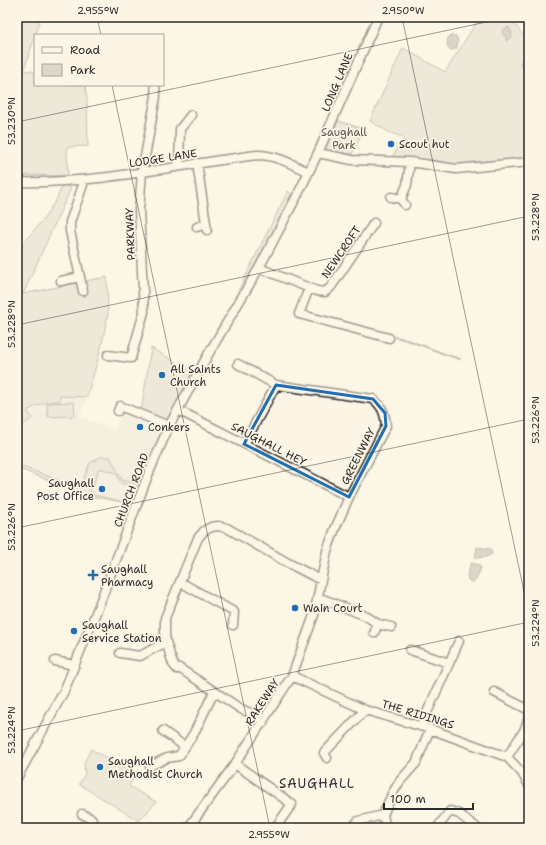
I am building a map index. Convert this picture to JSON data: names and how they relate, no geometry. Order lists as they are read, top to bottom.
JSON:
{
  "streets": {
    "street": [
      "LONG LANE",
      "LODGE LANE",
      "PARKWAY",
      "NEWCROFT",
      "SAUGHALL HEY",
      "GREENWAY",
      "CHURCH ROAD",
      "RAKEWAY",
      "THE RIDINGS"
    ]
  },
  "crossings": [
    ["LONG LANE", "LODGE LANE"],
    ["LONG LANE", "CHURCH ROAD"],
    ["LODGE LANE", "PARKWAY"],
    ["NEWCROFT", "CHURCH ROAD"],
    ["SAUGHALL HEY", "GREENWAY"],
    ["SAUGHALL HEY", "CHURCH ROAD"],
    ["GREENWAY", "RAKEWAY"],
    ["RAKEWAY", "THE RIDINGS"]
  ],
  "districts": ["SAUGHALL"],
  "parks": ["Saughall Park"],
  "places": {
    "other": [
      "Scout hut",
      "All Saints Church",
      "Conkers",
      "Saughall Post Office",
      "Wain Court",
      "Saughall Service Station",
      "Saughall Methodist Church"
    ],
    "health": ["Saughall Pharmacy"]
  },
  "legend": ["Road", "Park"],
  "scale_bar": "100 m",
  "coordinates": [
    "2.955°W",
    "2.950°W",
    "53.230°N",
    "53.228°N",
    "53.226°N",
    "53.224°N"
  ]
}
